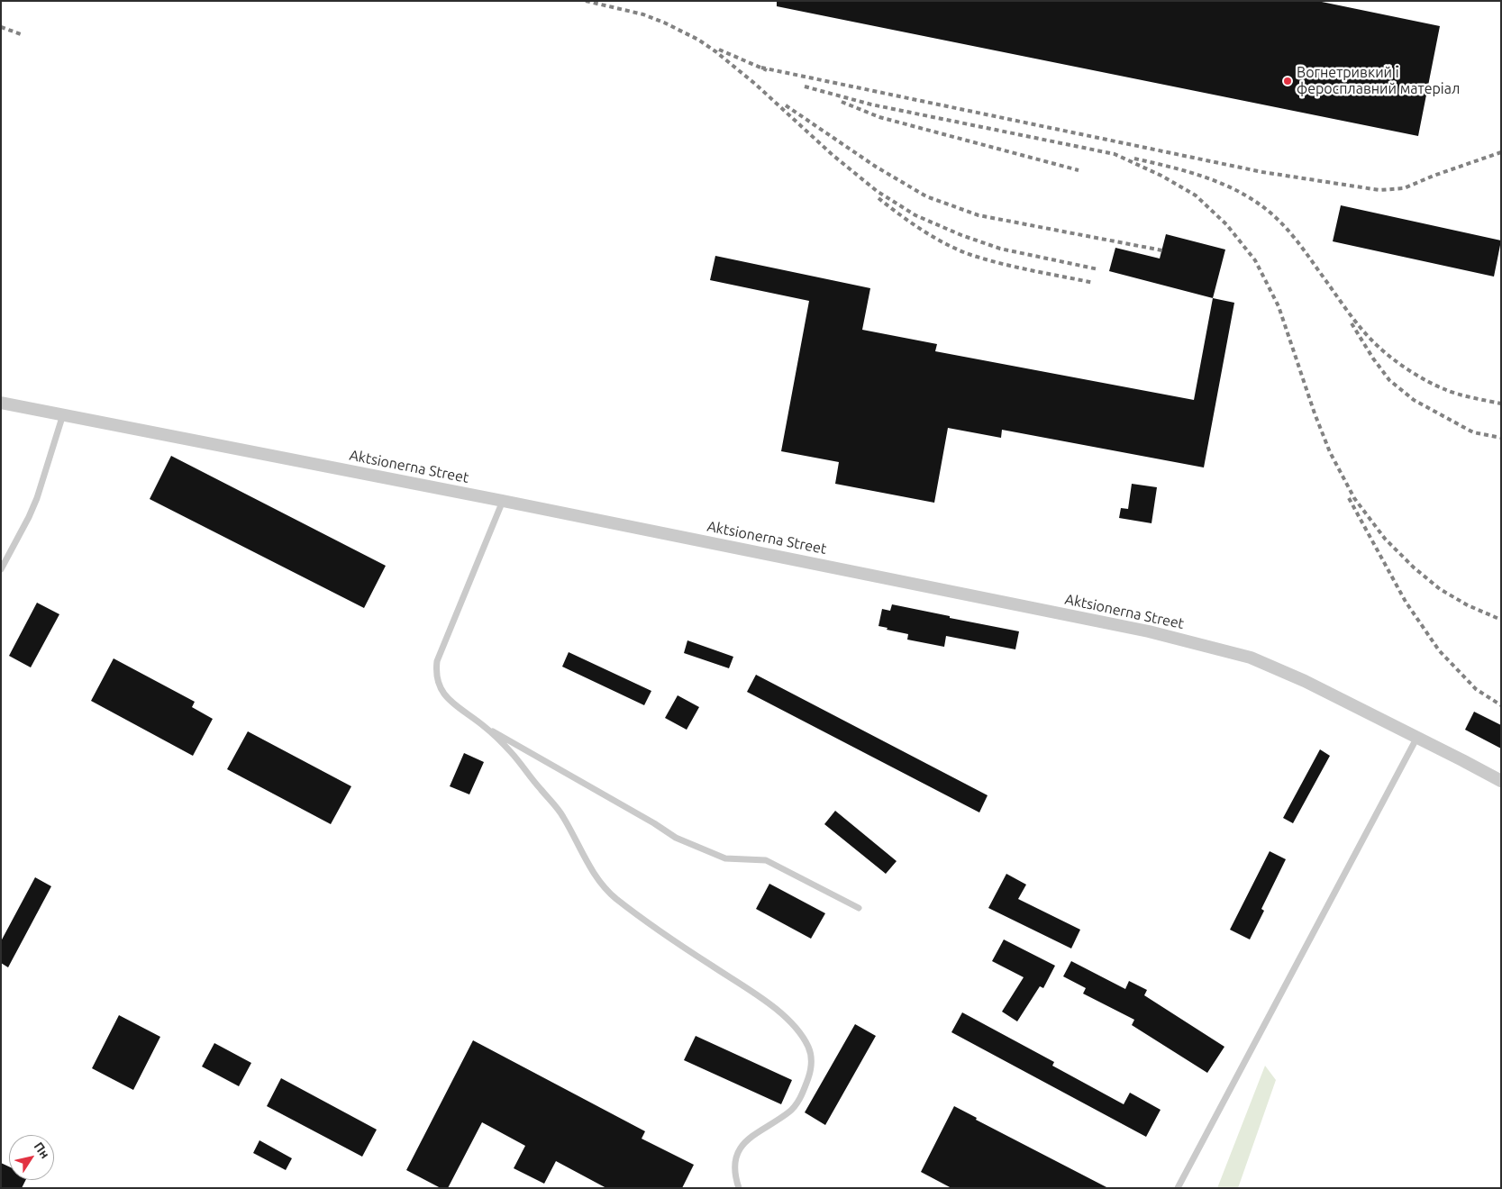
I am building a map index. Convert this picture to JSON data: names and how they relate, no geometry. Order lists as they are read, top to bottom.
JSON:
{
  "streets": {
    "street": ["Aktsionerna Street"]
  },
  "places": ["Вогнетривкий і феросплавний матеріал"],
  "north": "top right"
}
